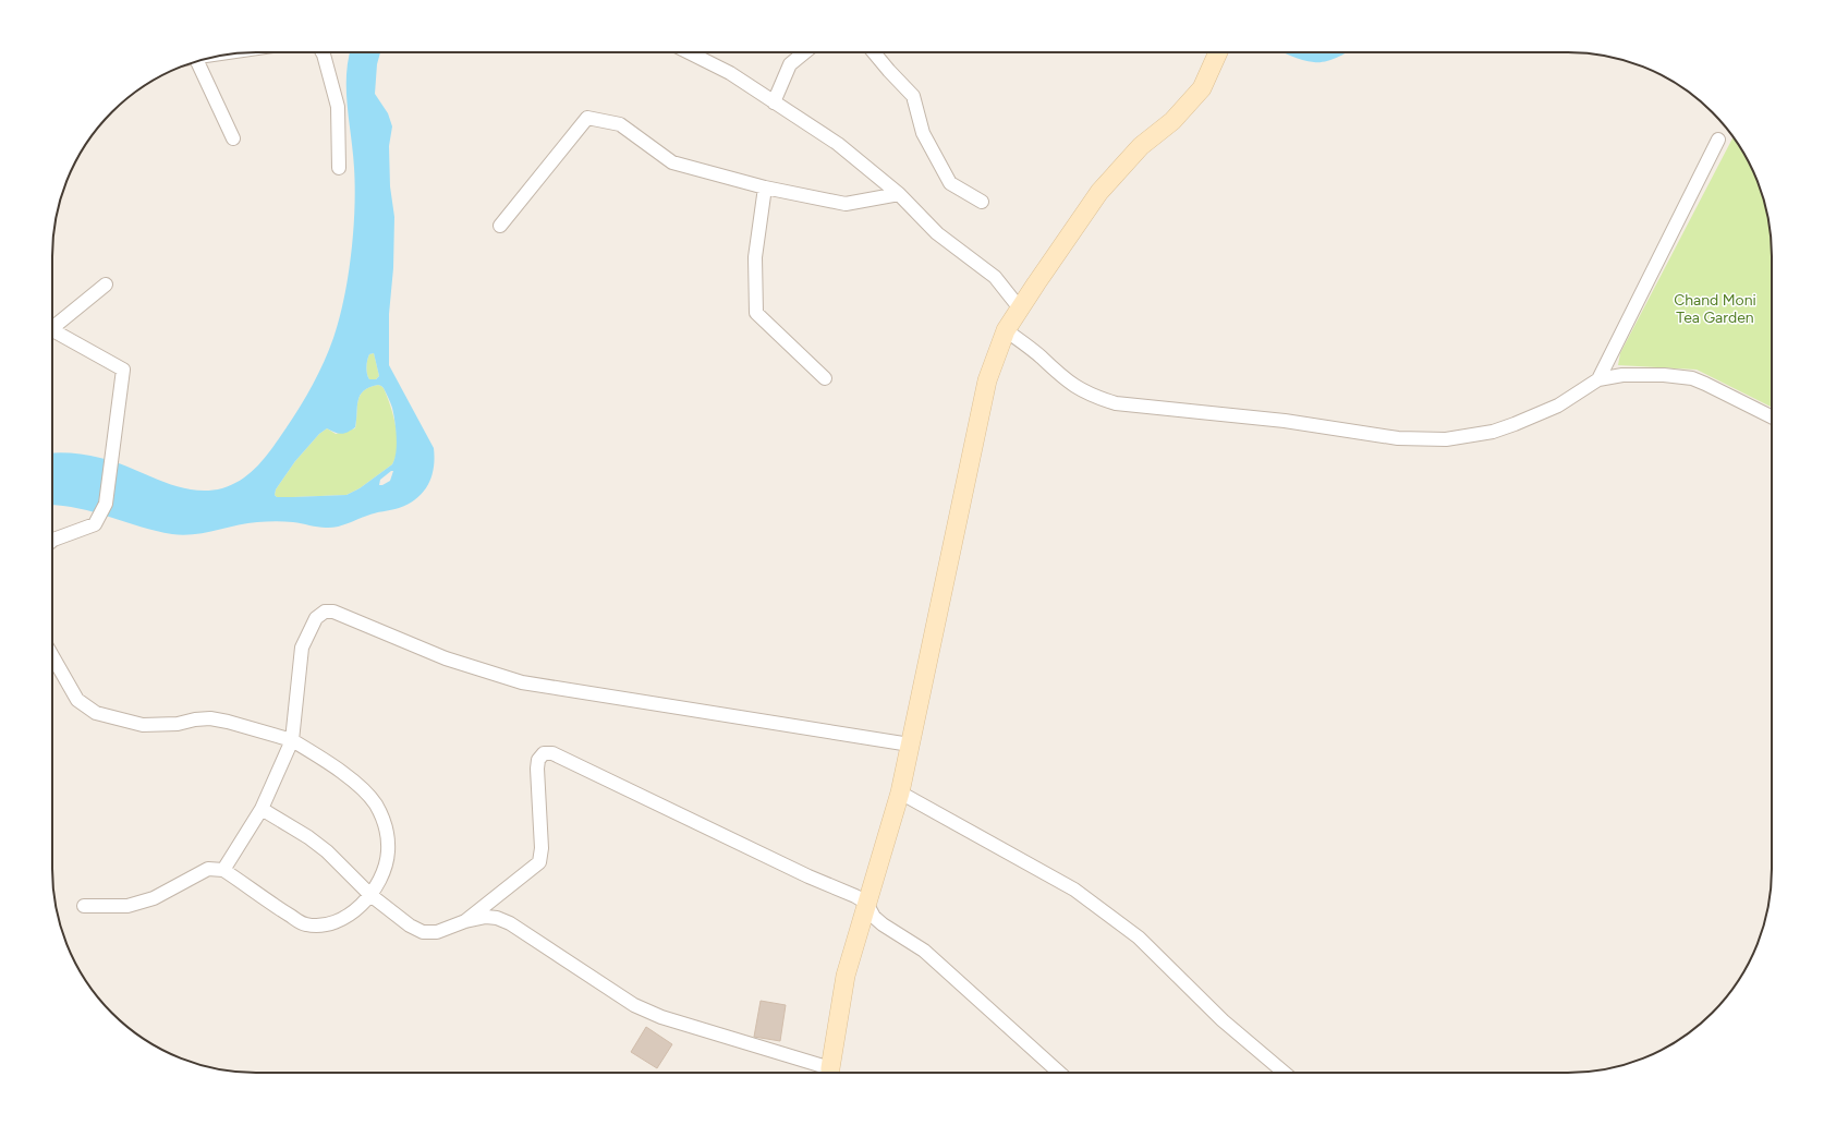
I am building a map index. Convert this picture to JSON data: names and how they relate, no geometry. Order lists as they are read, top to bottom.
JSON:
{
  "parks": ["Chand Moni Tea Garden"]
}
